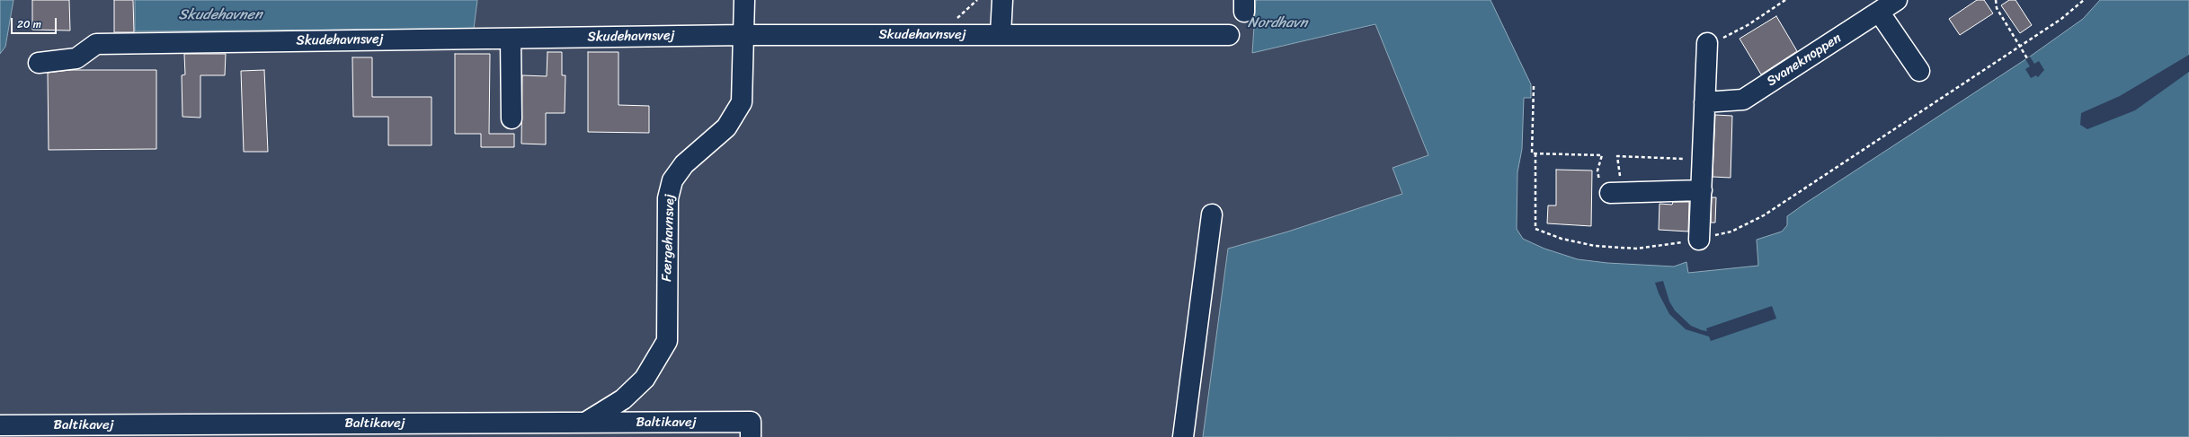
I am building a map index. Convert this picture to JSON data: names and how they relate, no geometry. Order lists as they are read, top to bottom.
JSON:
{
  "streets": {
    "street": [
      "Skudehavnsvej",
      "Svaneknoppen",
      "Færgehavnsvej",
      "Baltikavej"
    ]
  },
  "crossings": [
    ["Skudehavnsvej", "Færgehavnsvej"],
    ["Færgehavnsvej", "Baltikavej"]
  ],
  "water": ["Skudehavnen", "Nordhavn"],
  "scale_bar": "20 m"
}
